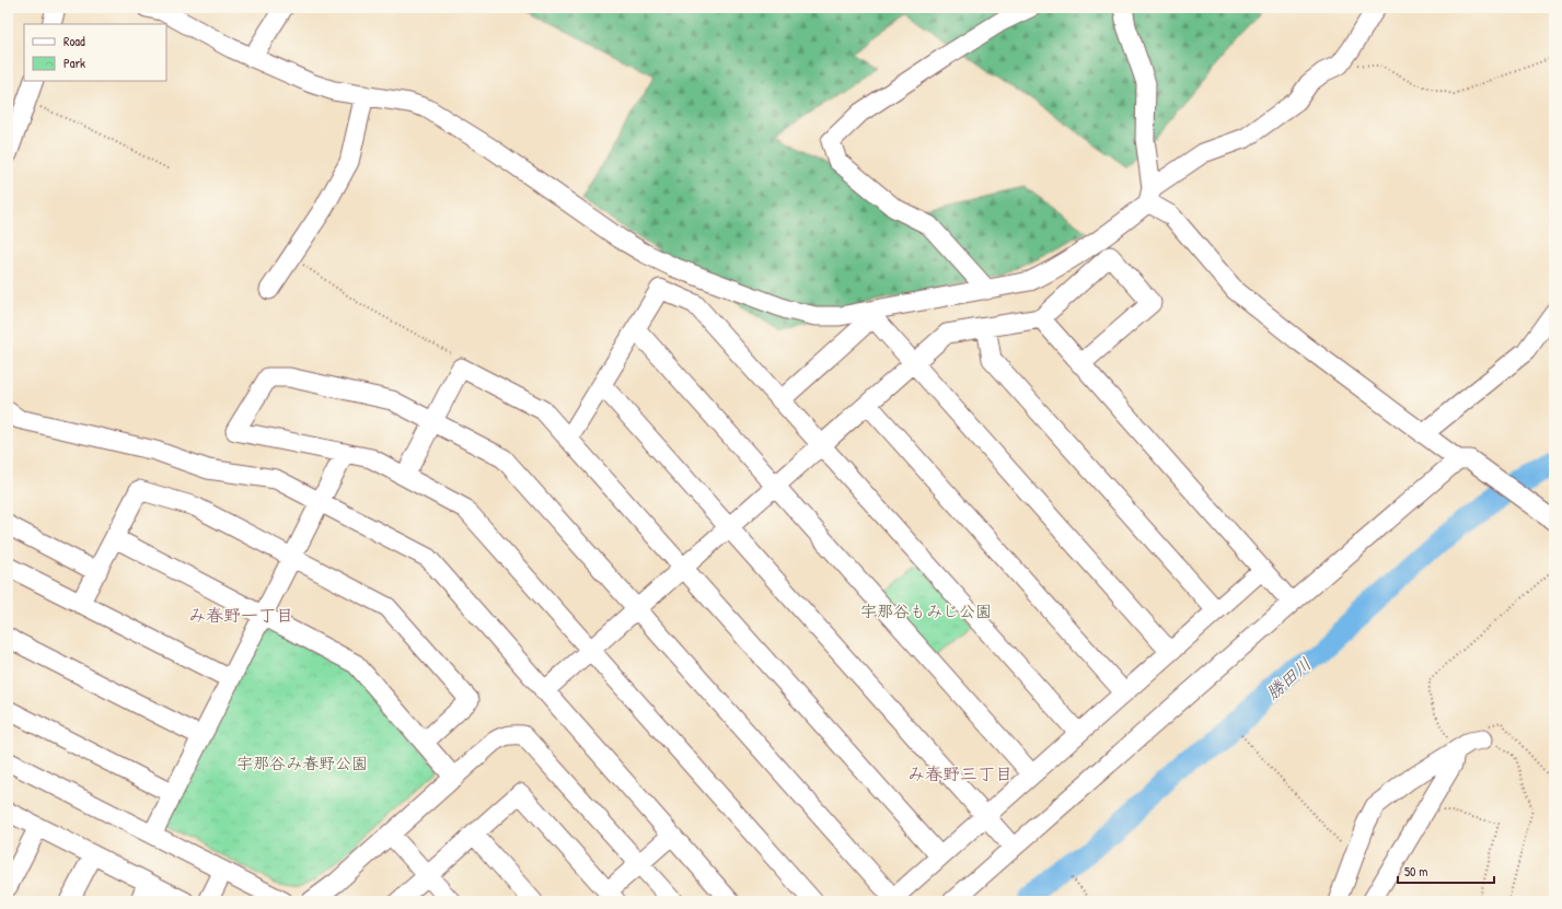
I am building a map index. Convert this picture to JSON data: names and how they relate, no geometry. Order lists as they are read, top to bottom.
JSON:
{
  "districts": ["み春野一丁目", "み春野三丁目"],
  "water": ["勝田川"],
  "parks": ["宇那谷もみじ公園", "宇那谷み春野公園"],
  "legend": ["Road", "Park"],
  "scale_bar": "50 m"
}
